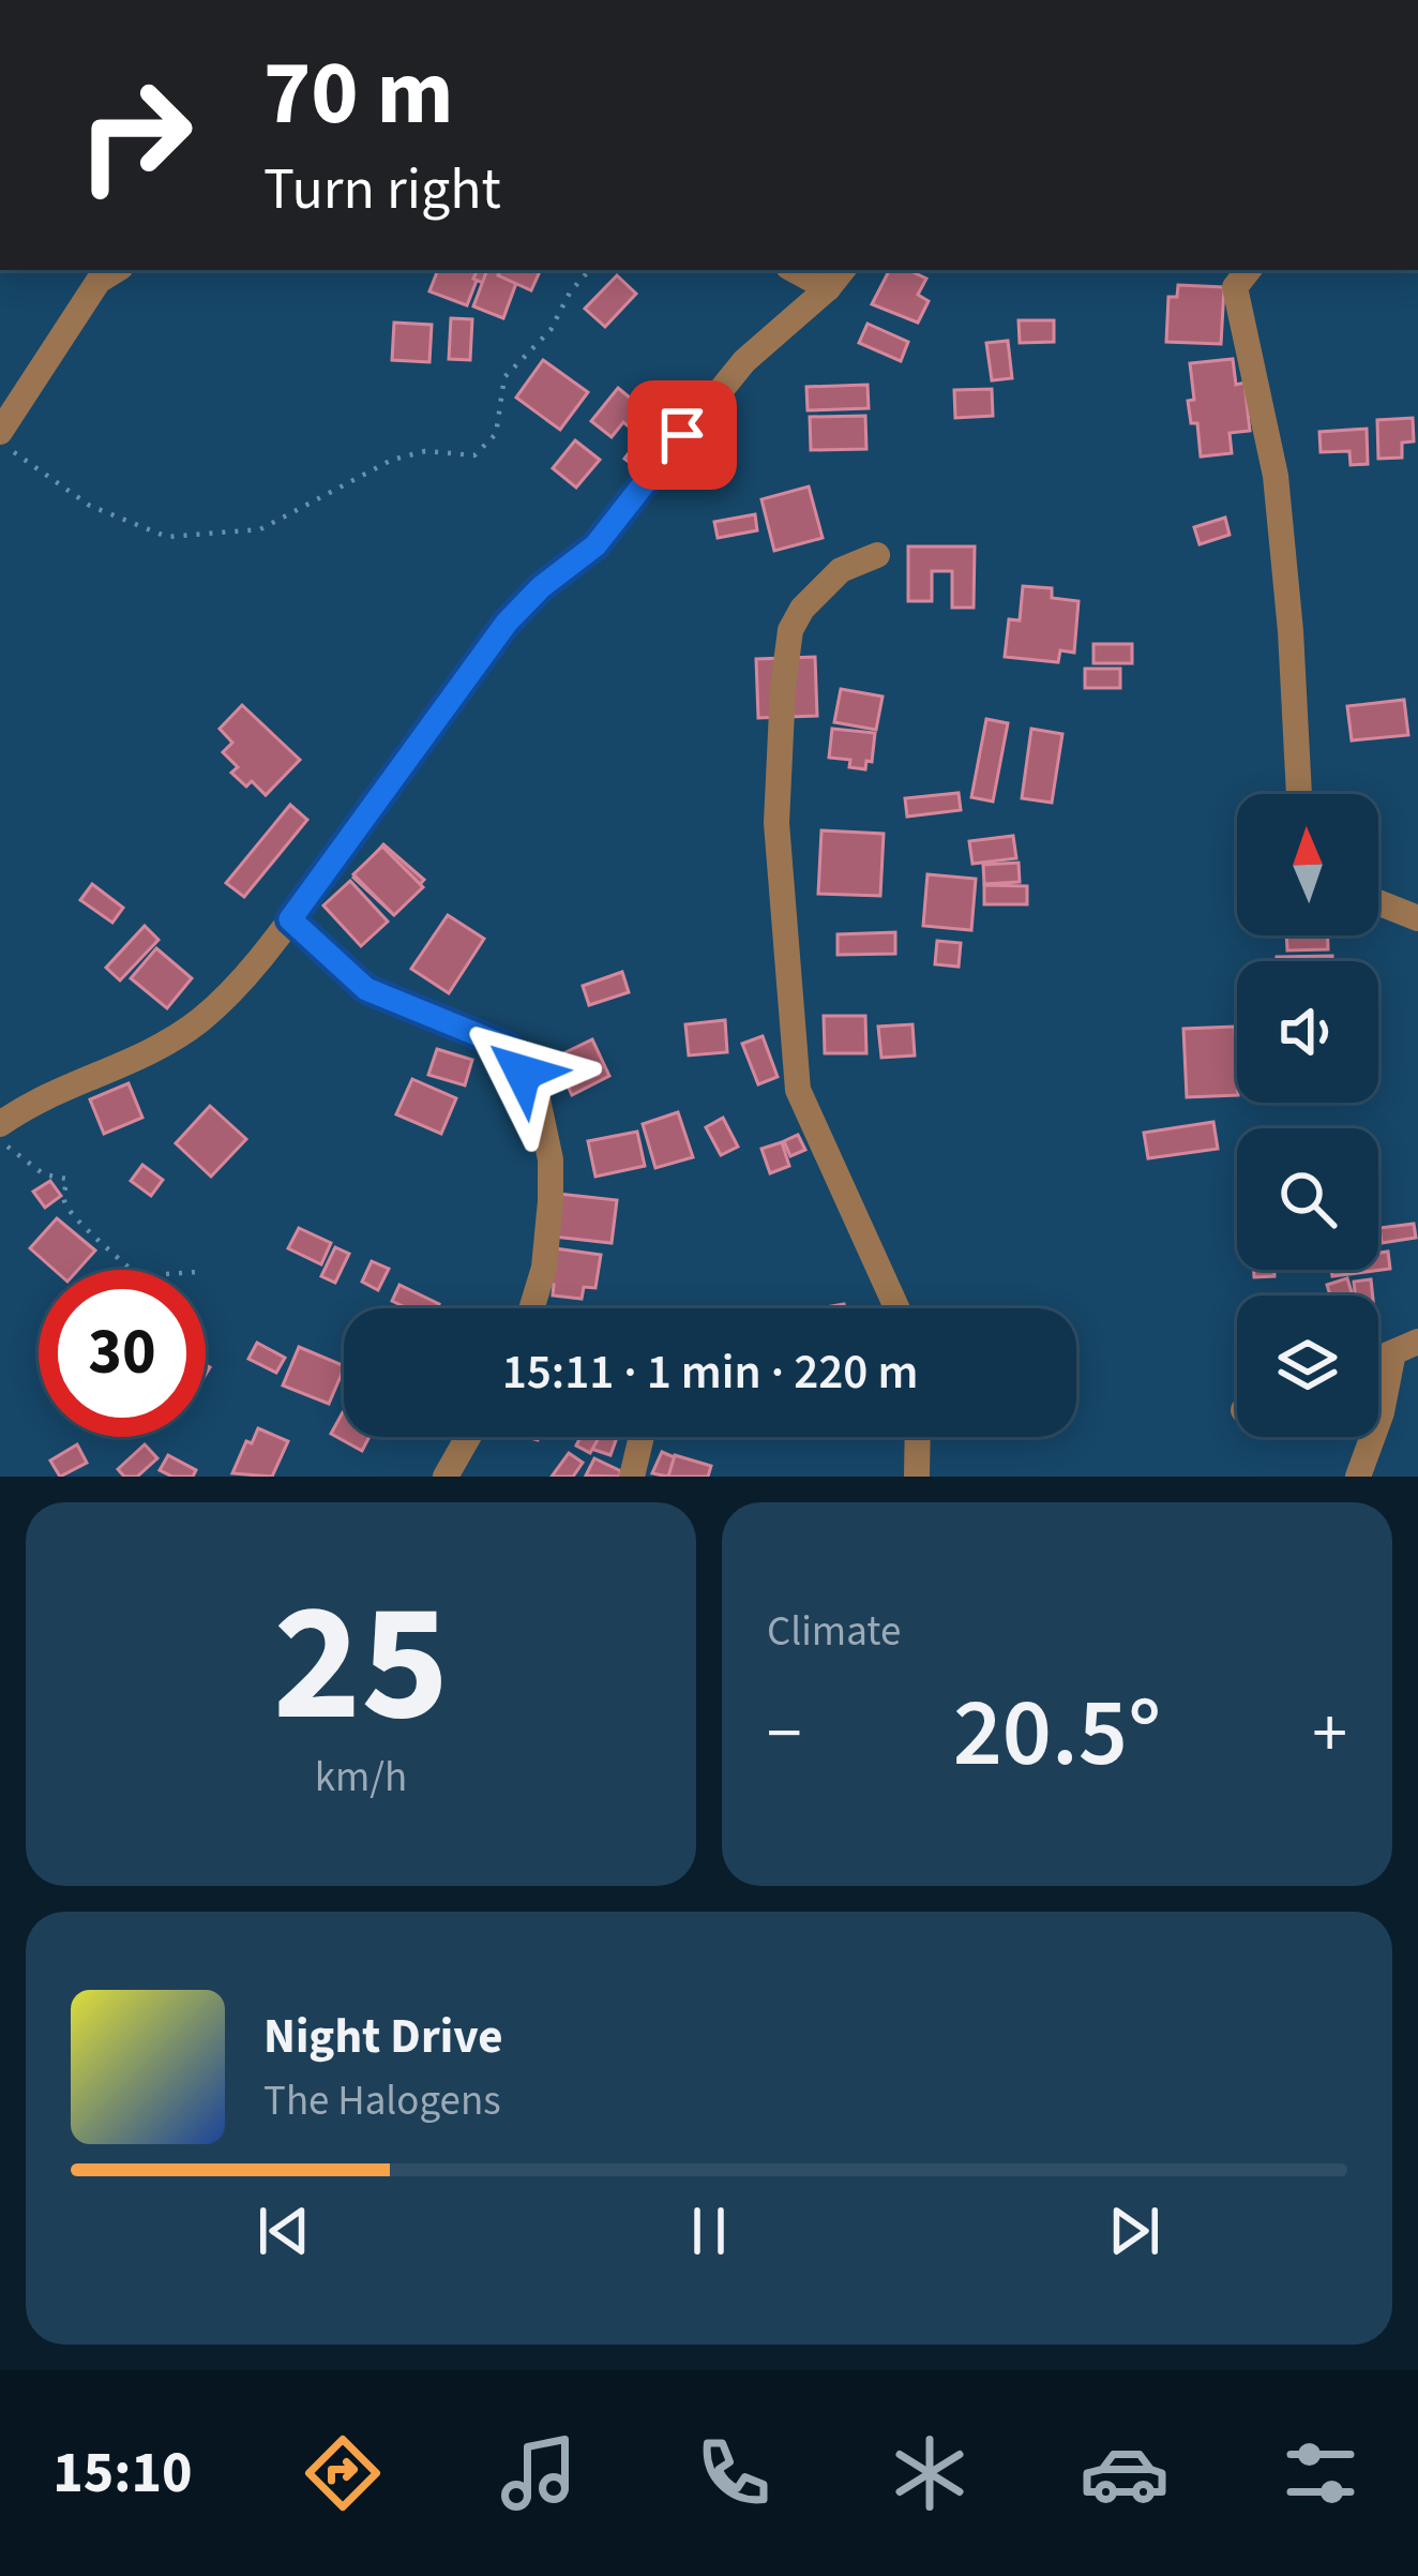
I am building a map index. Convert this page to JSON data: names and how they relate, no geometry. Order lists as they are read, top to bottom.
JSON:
{
  "north": "top",
  "page": {
    "turn": ["70 m", "Turn right"],
    "limit": "30",
    "trip": "15:11 · 1 min · 220 m",
    "tile": [
      ["25", "km/h"],
      "Climate"
    ],
    "heat": ["−", "20.5°", "+"],
    "song": ["Night Drive", "The Halogens"],
    "tabs": "15:10"
  }
}
